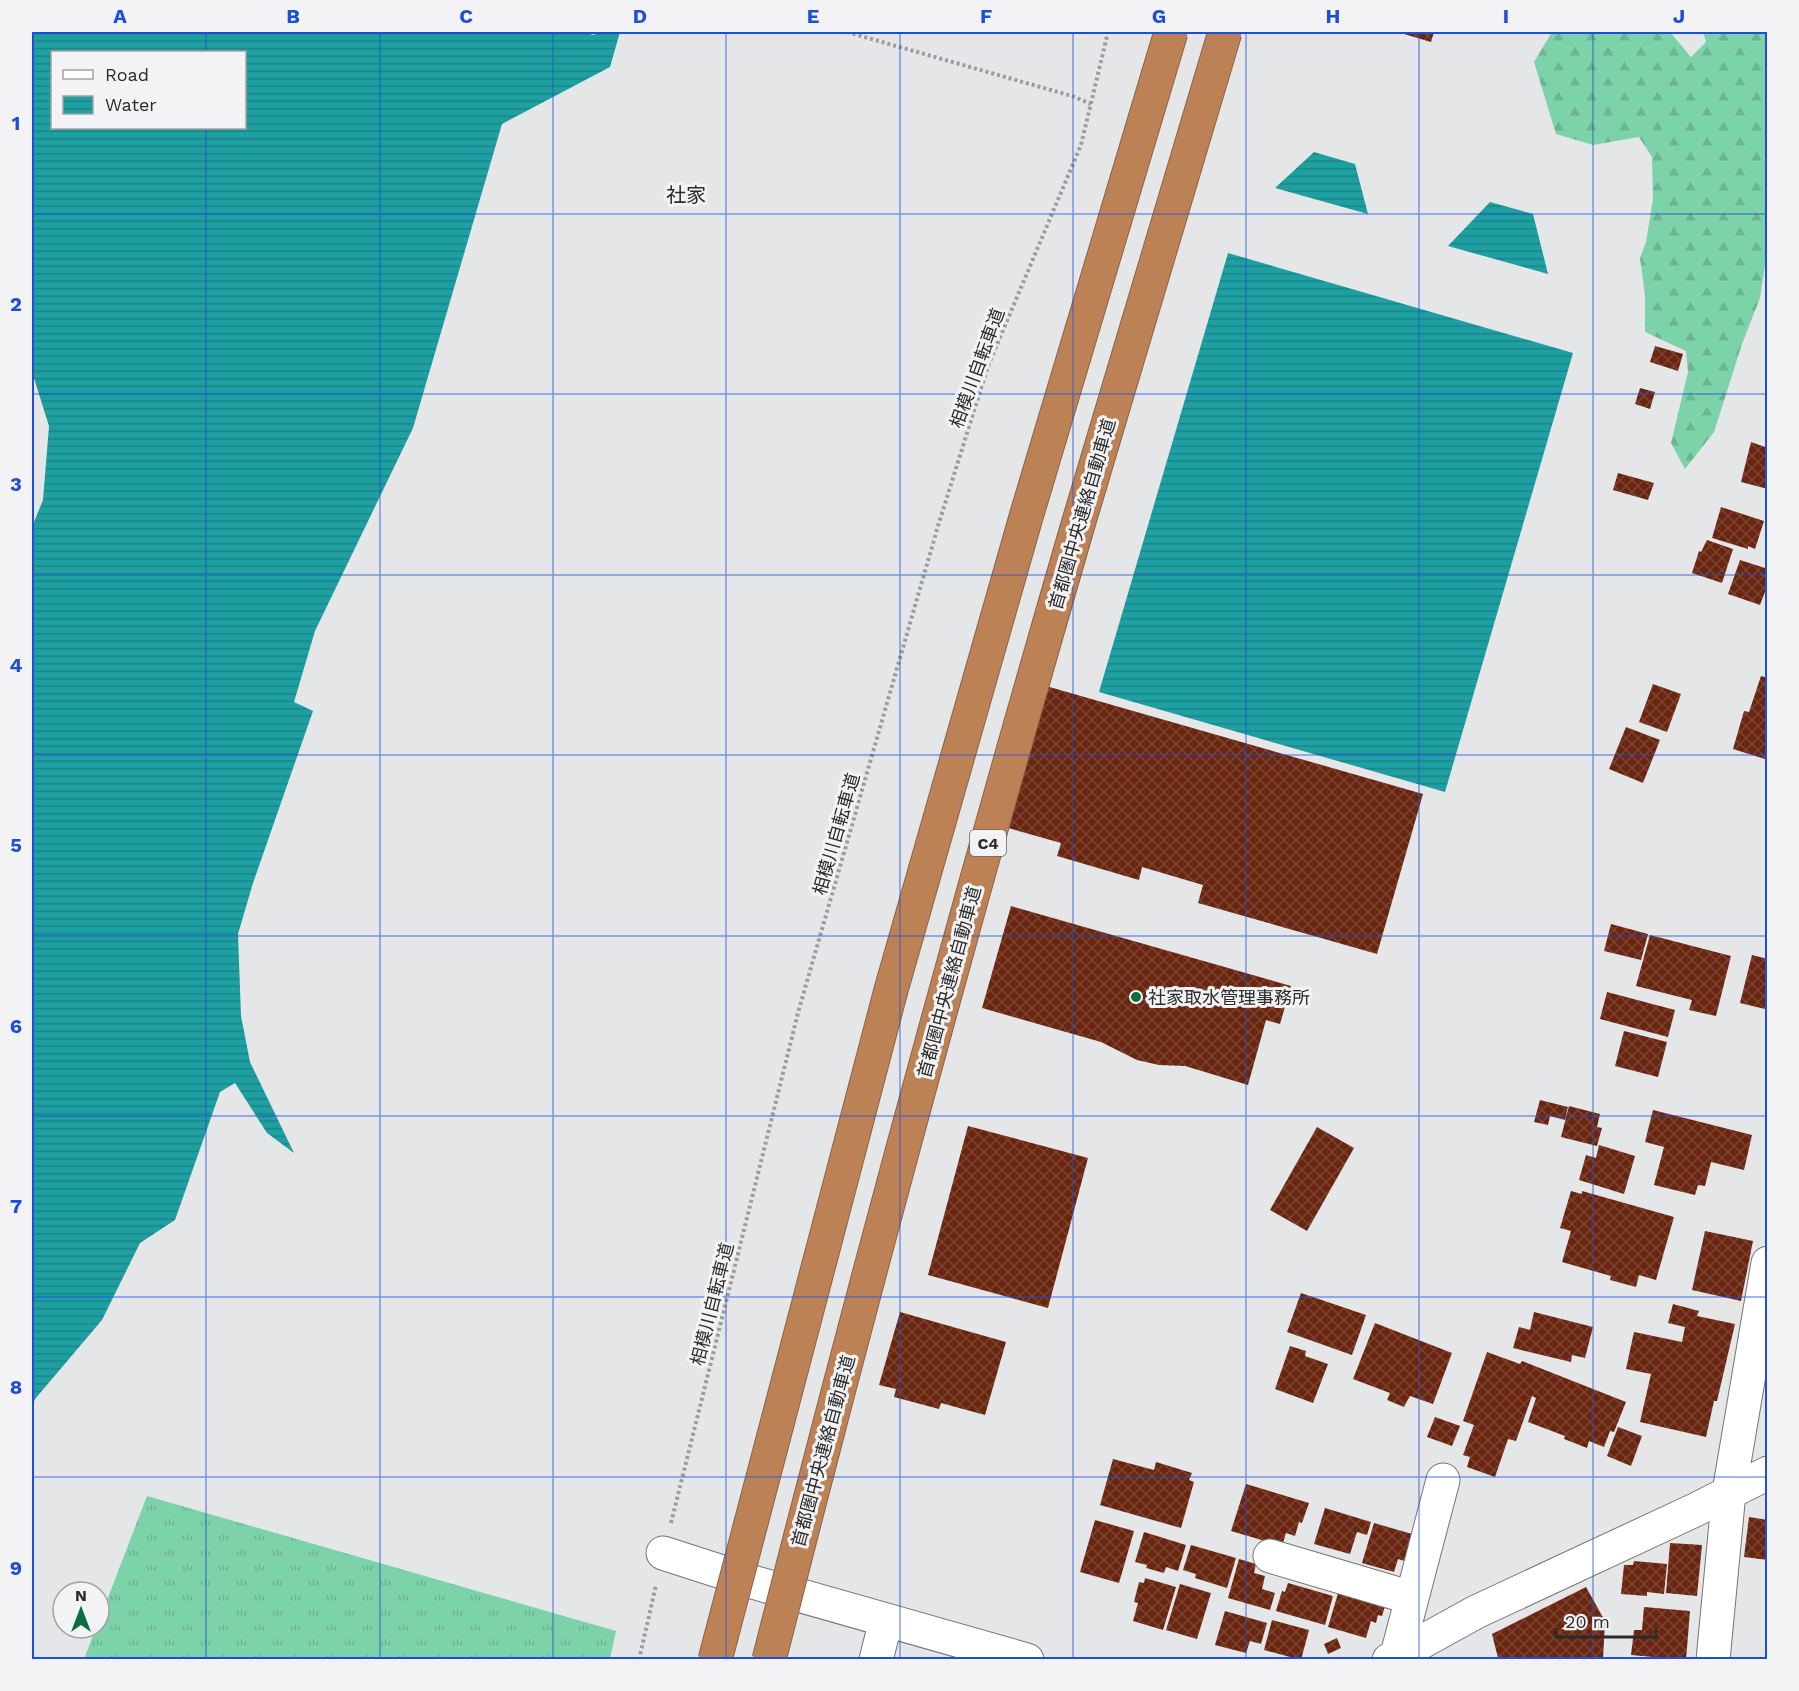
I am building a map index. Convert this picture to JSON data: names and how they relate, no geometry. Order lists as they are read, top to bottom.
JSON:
{
  "streets": {
    "highway": ["首都圏中央連絡自動車道", "C4"],
    "path": ["相模川自転車道"]
  },
  "districts": ["社家"],
  "places": ["社家取水管理事務所"],
  "legend": ["Road", "Water"],
  "scale_bar": "20 m",
  "north": "top",
  "grid": {
    "columns": [
      "A",
      "B",
      "C",
      "D",
      "E",
      "F",
      "G",
      "H",
      "I",
      "J"
    ],
    "rows": [
      "1",
      "2",
      "3",
      "4",
      "5",
      "6",
      "7",
      "8",
      "9"
    ]
  }
}
